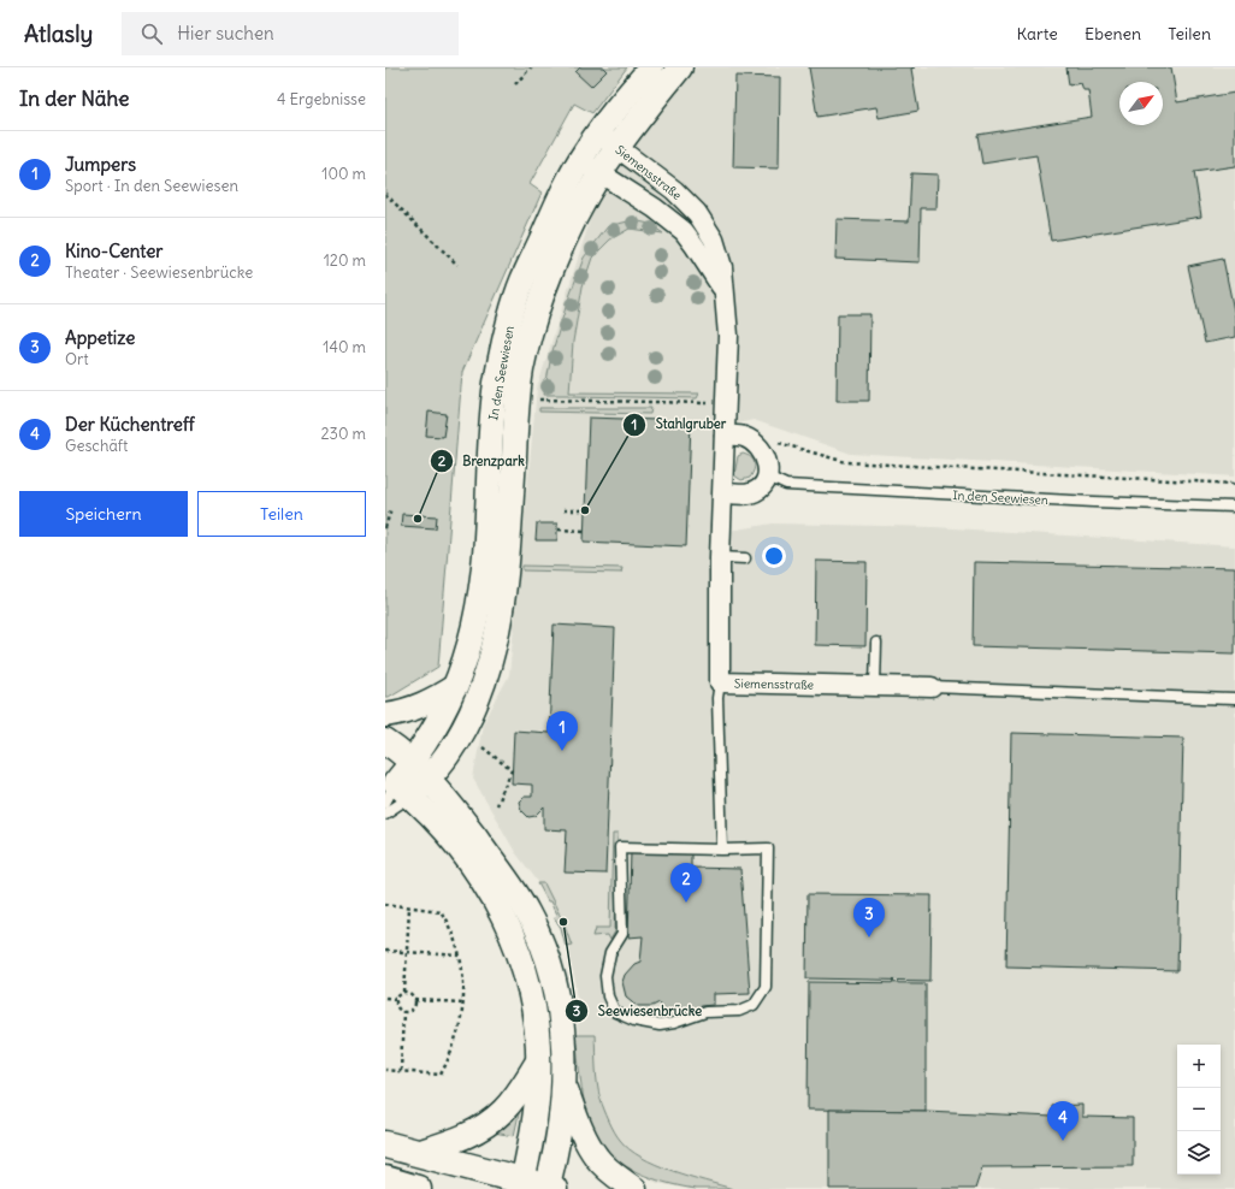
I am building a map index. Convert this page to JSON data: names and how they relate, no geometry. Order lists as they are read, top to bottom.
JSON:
{
  "streets": {
    "street": ["Siemensstraße", "In den Seewiesen"]
  },
  "crossings": [
    ["Siemensstraße", "In den Seewiesen"]
  ],
  "places": ["Stahlgruber", "Brenzpark", "Seewiesenbrücke"],
  "north": "top right",
  "page": {
    "header": "Atlasly",
    "search": "Hier suchen",
    "nav": ["Karte", "Ebenen", "Teilen"],
    "heading": ["In der Nähe", "4 Ergebnisse"],
    "list": [
      {
        "mark": "1",
        "name": "Jumpers",
        "note": "Sport · In den Seewiesen",
        "value": "100 m"
      },
      {
        "mark": "2",
        "name": "Kino-Center",
        "note": "Theater · Seewiesenbrücke",
        "value": "120 m"
      },
      {
        "mark": "3",
        "name": "Appetize",
        "note": "Ort",
        "value": "140 m"
      },
      {
        "mark": "4",
        "name": "Der Küchentreff",
        "note": "Geschäft",
        "value": "230 m"
      }
    ],
    "buttons": ["Speichern", "Teilen"],
    "pins": [
      "1",
      "2",
      "3",
      "4"
    ],
    "map_buttons": ["+", "−"]
  }
}
